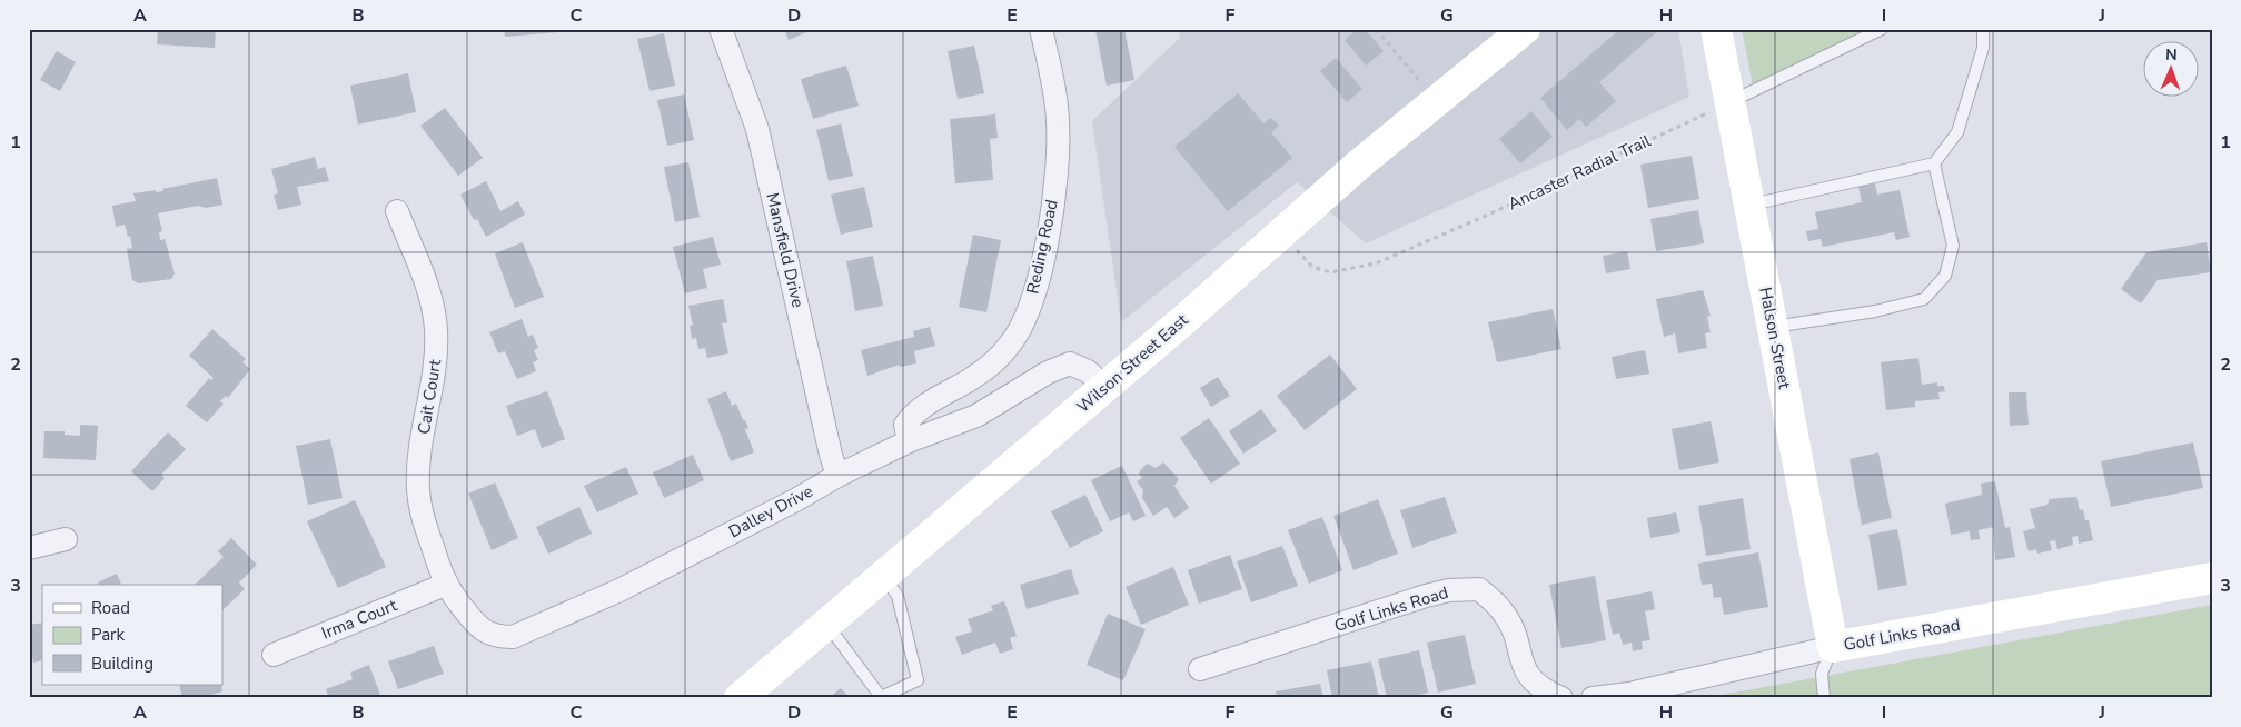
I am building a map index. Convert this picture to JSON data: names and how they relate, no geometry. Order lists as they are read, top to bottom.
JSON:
{
  "streets": {
    "main road": ["Halson Street", "Wilson Street East", "Golf Links Road"],
    "street": [
      "Reding Road",
      "Mansfield Drive",
      "Cait Court",
      "Dalley Drive",
      "Irma Court"
    ],
    "path": ["Ancaster Radial Trail"]
  },
  "crossings": [
    ["Ancaster Radial Trail", "Halson Street"],
    ["Ancaster Radial Trail", "Wilson Street East"],
    ["Reding Road", "Dalley Drive"],
    ["Mansfield Drive", "Dalley Drive"],
    ["Halson Street", "Golf Links Road"],
    ["Wilson Street East", "Dalley Drive"],
    ["Cait Court", "Dalley Drive"],
    ["Cait Court", "Irma Court"],
    ["Dalley Drive", "Irma Court"]
  ],
  "legend": ["Road", "Park", "Building"],
  "north": "top",
  "grid": {
    "columns": [
      "A",
      "B",
      "C",
      "D",
      "E",
      "F",
      "G",
      "H",
      "I",
      "J"
    ],
    "rows": ["1", "2", "3"]
  }
}
